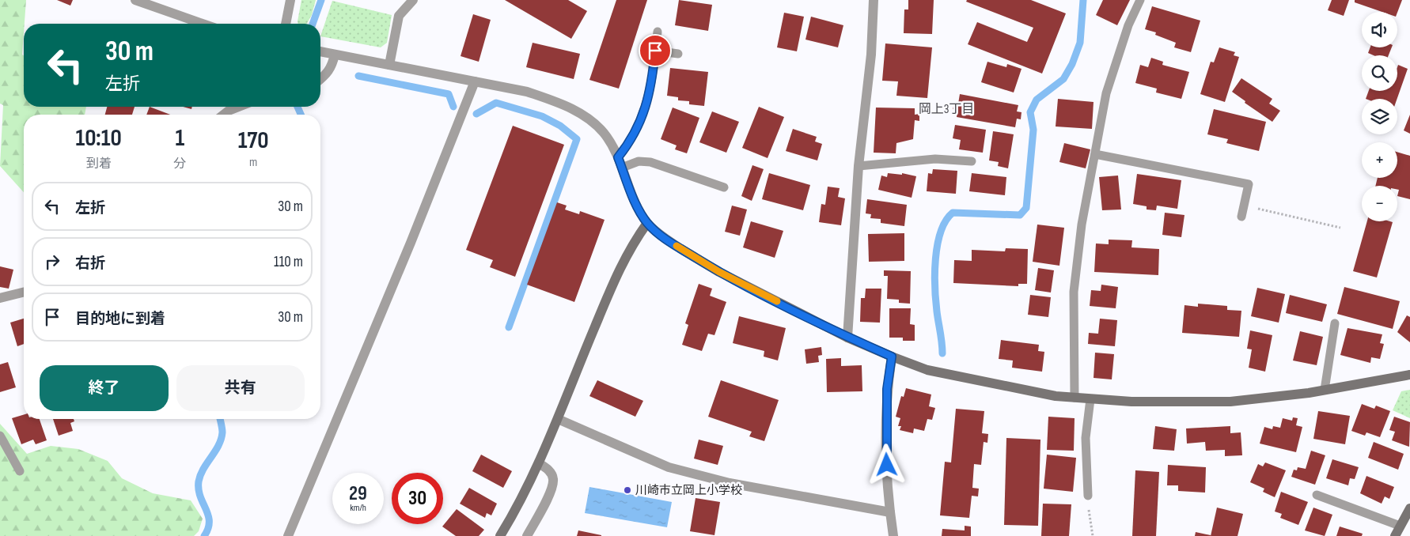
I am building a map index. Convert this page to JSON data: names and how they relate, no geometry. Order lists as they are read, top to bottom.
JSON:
{
  "districts": ["岡上3丁目"],
  "places": ["川崎市立岡上小学校"],
  "page": {
    "map_buttons": ["+", "−"],
    "turn": ["30 m", "左折"],
    "eta": [
      "10:10",
      "到着",
      "1",
      "分",
      "170",
      "m"
    ],
    "list": [
      {
        "name": "左折",
        "value": "30 m"
      },
      {
        "name": "右折",
        "value": "110 m"
      },
      {
        "name": "目的地に到着",
        "value": "30 m"
      }
    ],
    "buttons": ["終了", "共有"],
    "speed": "29 km/h",
    "limit": "30"
  }
}
